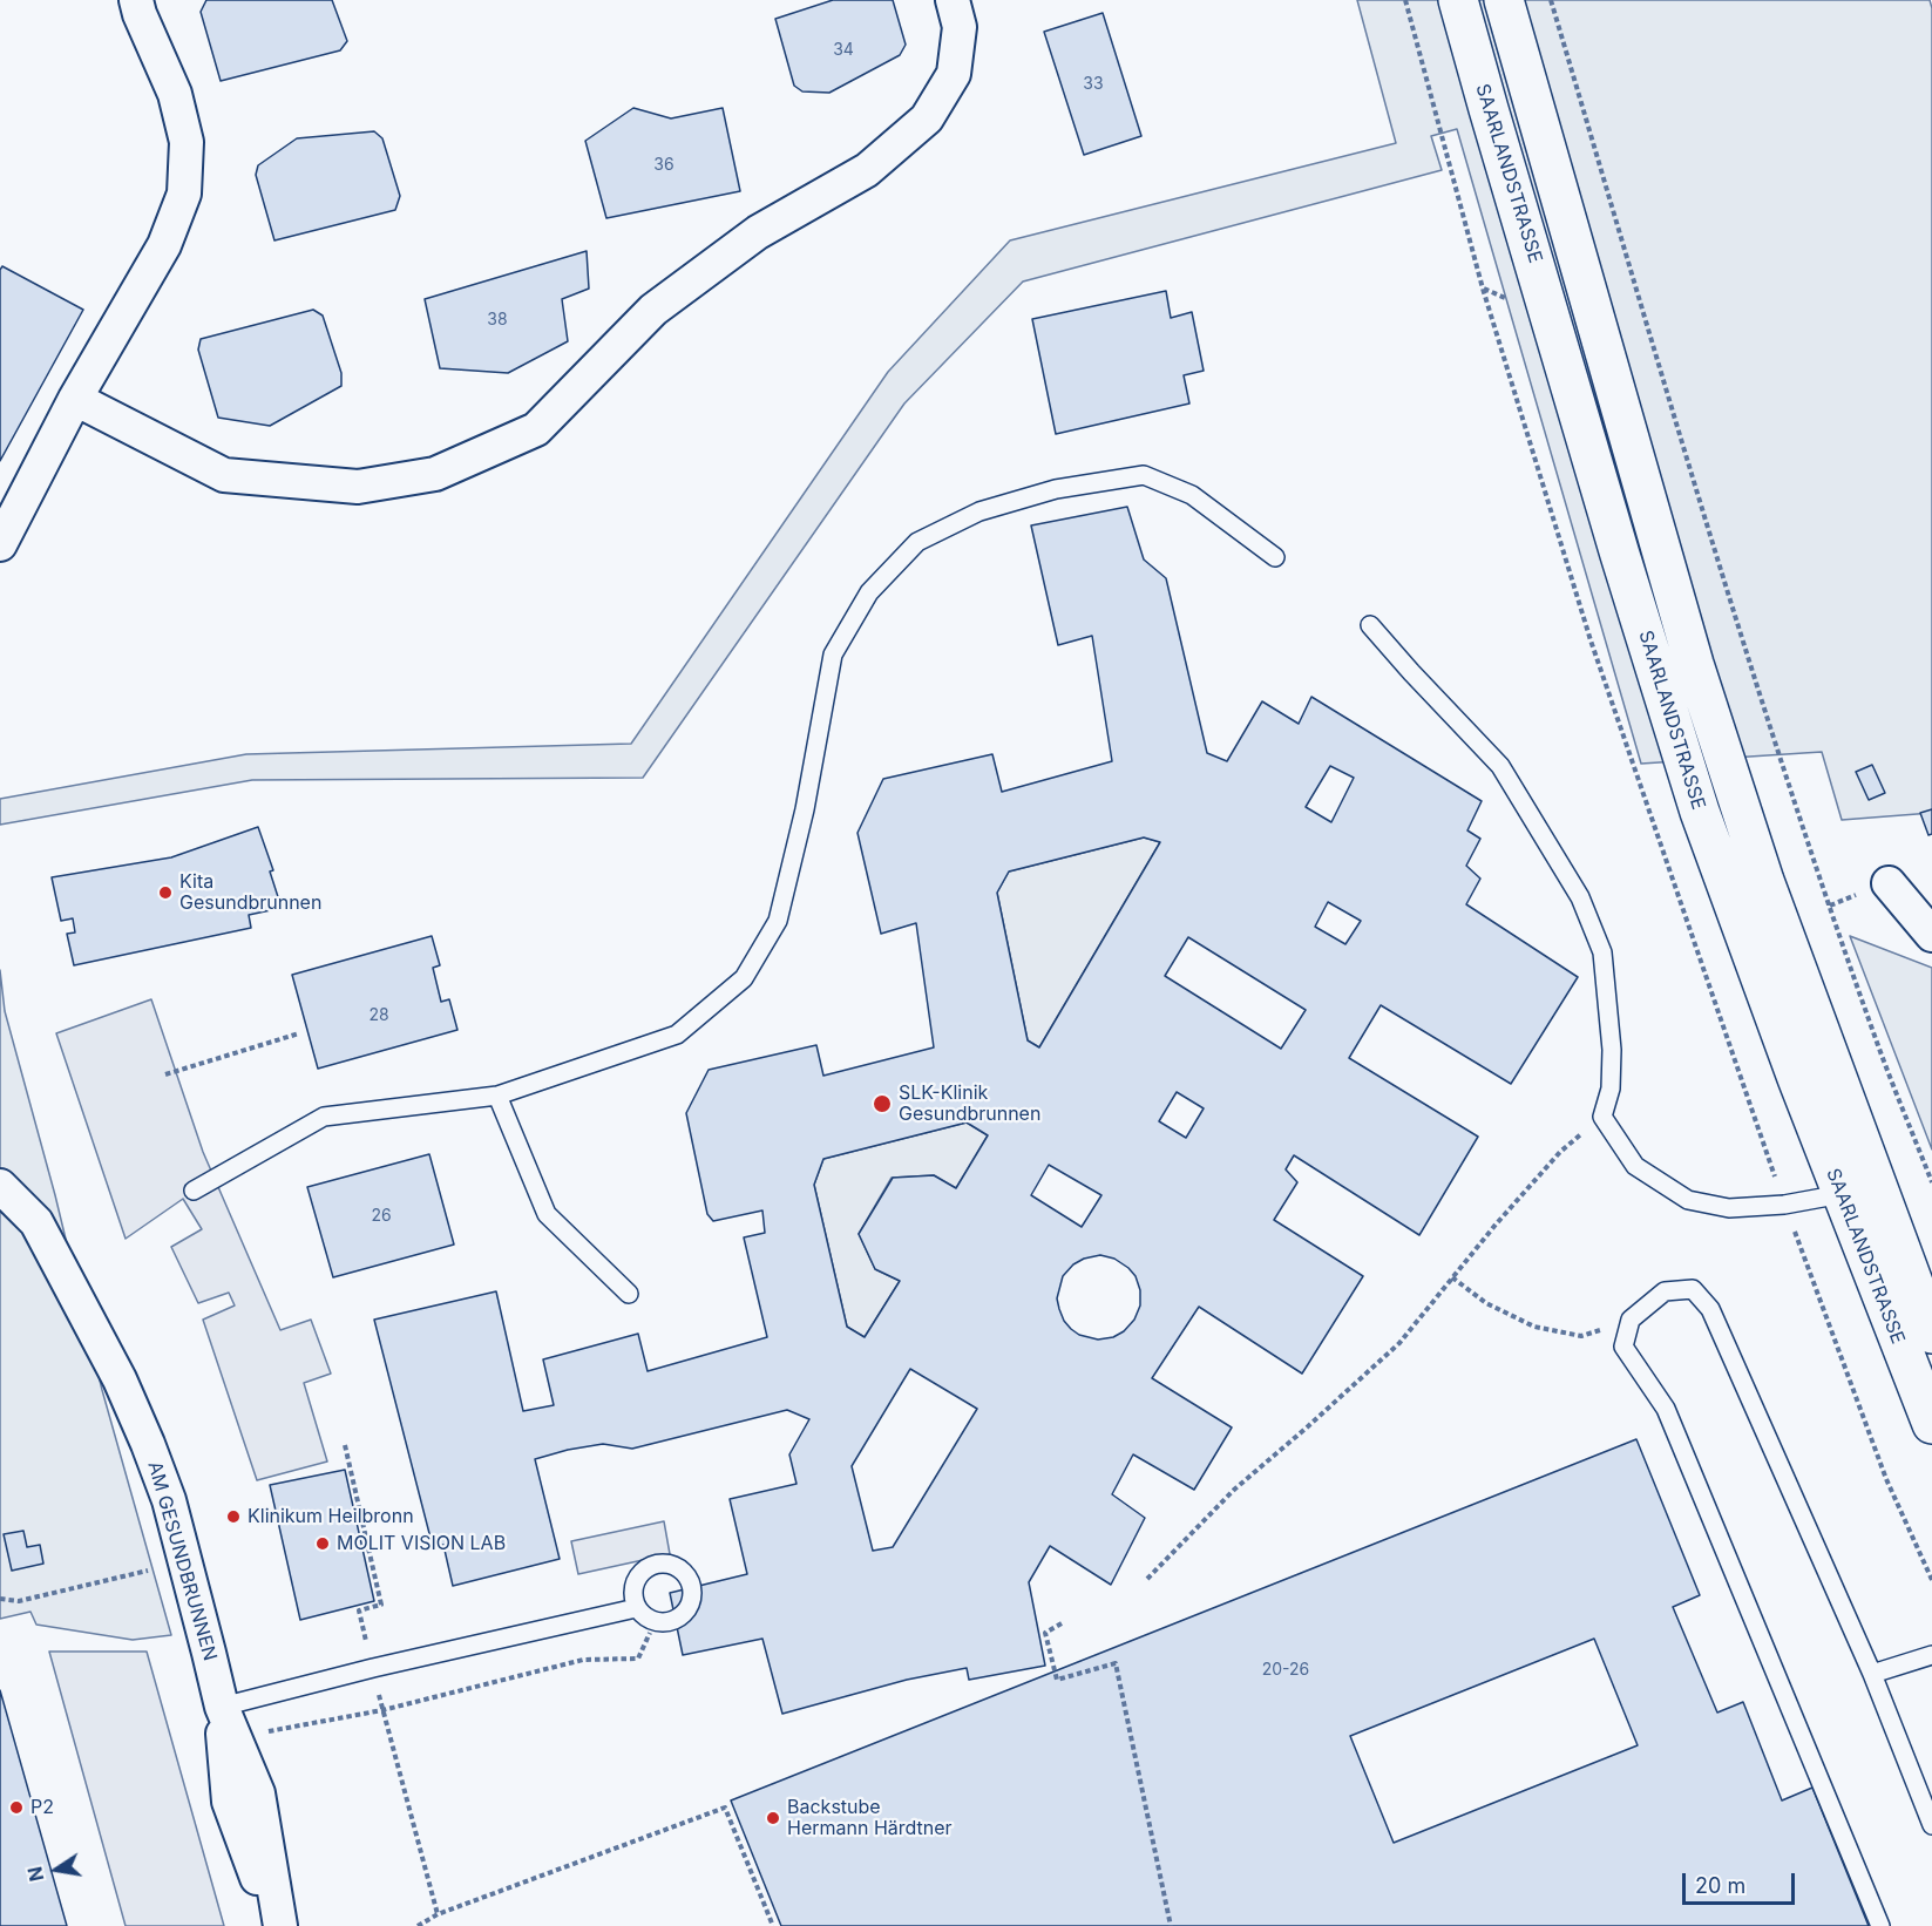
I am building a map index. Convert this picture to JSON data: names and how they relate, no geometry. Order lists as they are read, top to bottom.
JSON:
{
  "streets": {
    "main road": ["SAARLANDSTRASSE"],
    "street": ["AM GESUNDBRUNNEN"]
  },
  "places": [
    "Kita Gesundbrunnen",
    "SLK-Klinik Gesundbrunnen",
    "Klinikum Heilbronn",
    "MOLIT VISION LAB",
    "P2",
    "Backstube Hermann Härdtner"
  ],
  "house_numbers": [
    "34",
    "33",
    "36",
    "38",
    "28",
    "26",
    "20-26"
  ],
  "scale_bar": "20 m",
  "north": "left"
}
